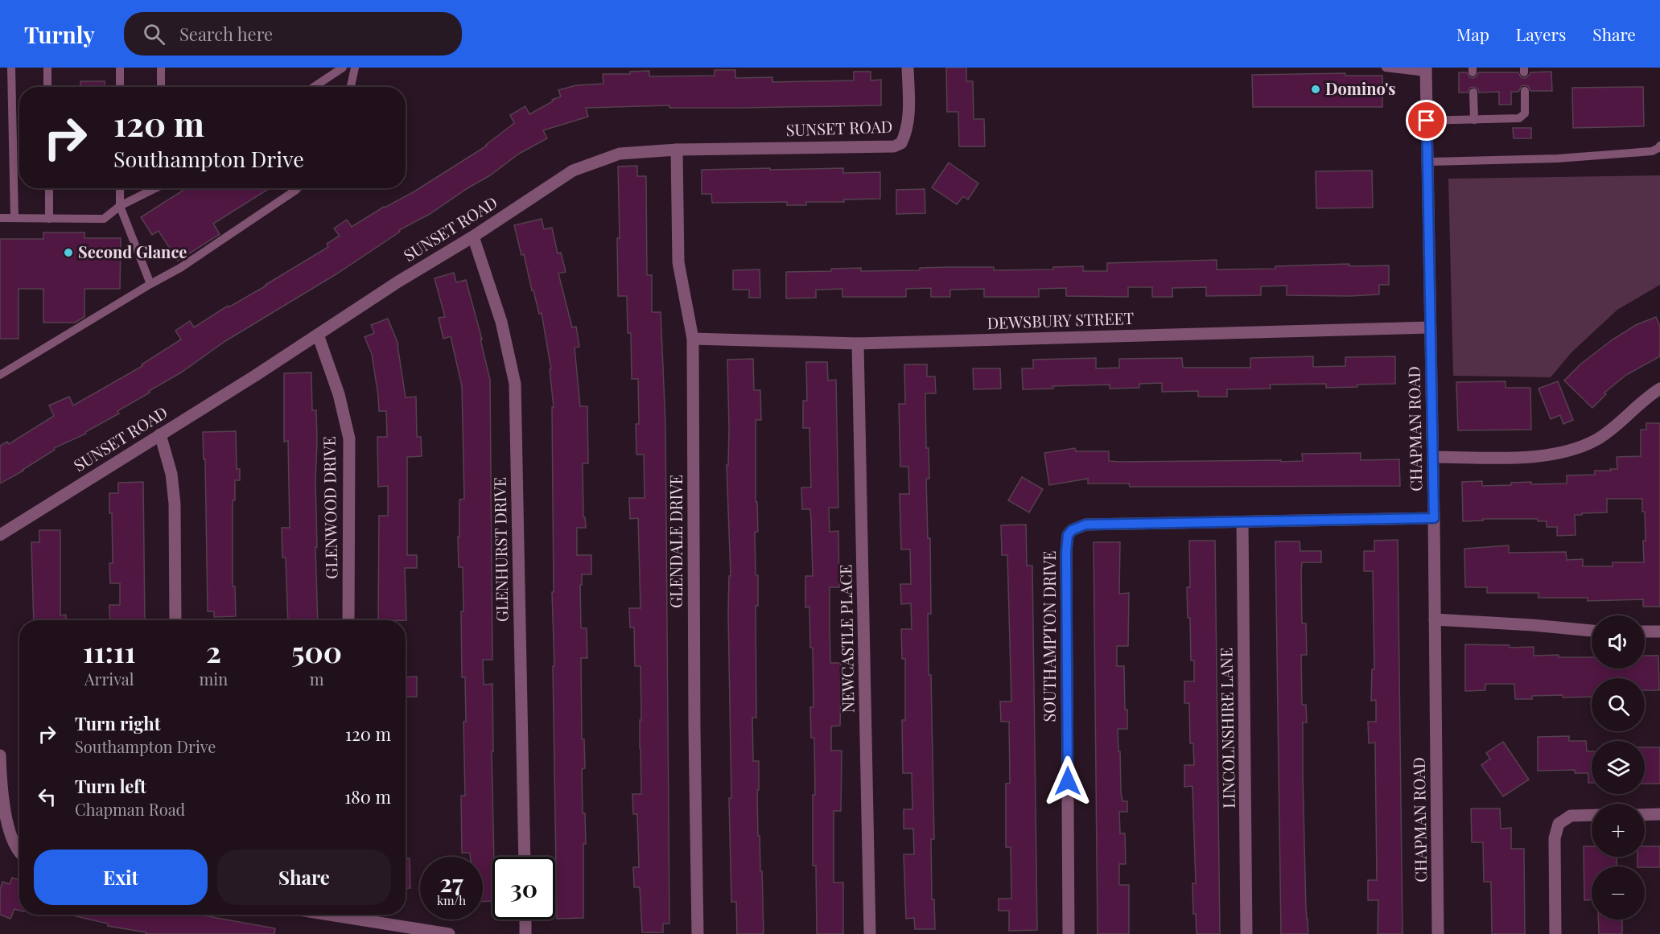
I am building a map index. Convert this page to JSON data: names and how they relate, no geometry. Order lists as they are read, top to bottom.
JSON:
{
  "streets": {
    "street": [
      "SUNSET ROAD",
      "DEWSBURY STREET",
      "CHAPMAN ROAD",
      "GLENWOOD DRIVE",
      "GLENDALE DRIVE",
      "GLENHURST DRIVE",
      "SOUTHAMPTON DRIVE",
      "NEWCASTLE PLACE",
      "LINCOLNSHIRE LANE"
    ]
  },
  "crossings": [
    ["SUNSET ROAD", "GLENWOOD DRIVE"],
    ["SUNSET ROAD", "GLENDALE DRIVE"],
    ["SUNSET ROAD", "GLENHURST DRIVE"],
    ["DEWSBURY STREET", "CHAPMAN ROAD"],
    ["DEWSBURY STREET", "GLENDALE DRIVE"],
    ["DEWSBURY STREET", "NEWCASTLE PLACE"],
    ["CHAPMAN ROAD", "SOUTHAMPTON DRIVE"],
    ["SOUTHAMPTON DRIVE", "LINCOLNSHIRE LANE"]
  ],
  "places": ["Domino's", "Second Glance"],
  "page": {
    "header": "Turnly",
    "search": "Search here",
    "nav": ["Map", "Layers", "Share"],
    "turn": ["120 m", "Southampton Drive"],
    "map_buttons": ["+", "−"],
    "eta": [
      "11:11",
      "Arrival",
      "2",
      "min",
      "500",
      "m"
    ],
    "list": [
      {
        "name": "Turn right",
        "note": "Southampton Drive",
        "value": "120 m"
      },
      {
        "name": "Turn left",
        "note": "Chapman Road",
        "value": "180 m"
      }
    ],
    "buttons": ["Exit", "Share"],
    "speed": "27 km/h",
    "limit": "30"
  }
}
